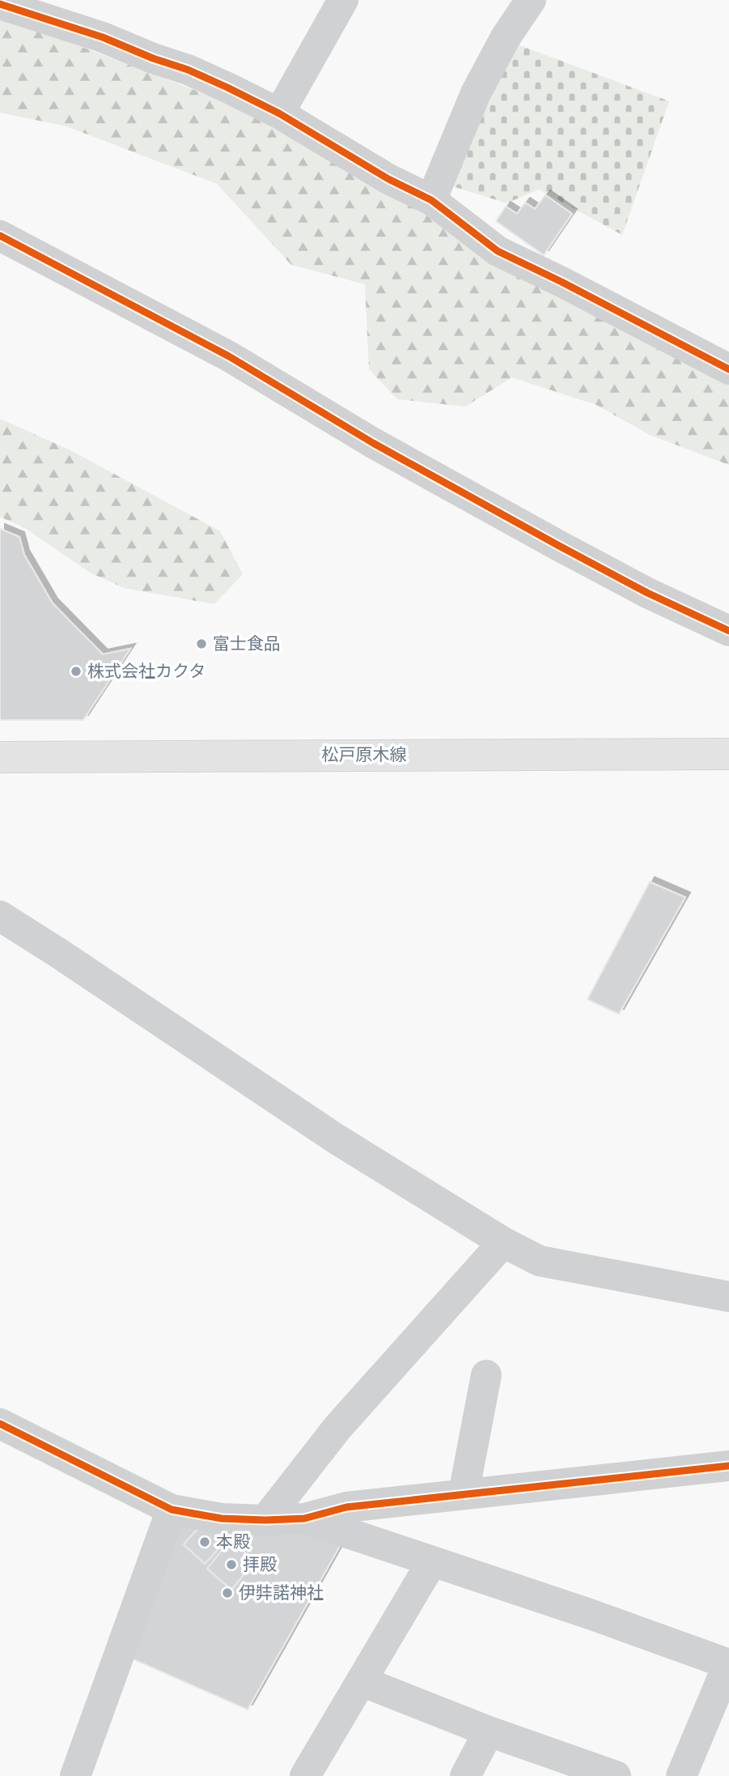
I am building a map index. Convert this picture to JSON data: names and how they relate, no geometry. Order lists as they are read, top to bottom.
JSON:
{
  "streets": {
    "main road": ["松戸原木線"]
  },
  "places": [
    "富士食品",
    "株式会社カクタ",
    "本殿",
    "拝殿",
    "伊弉諾神社"
  ]
}
